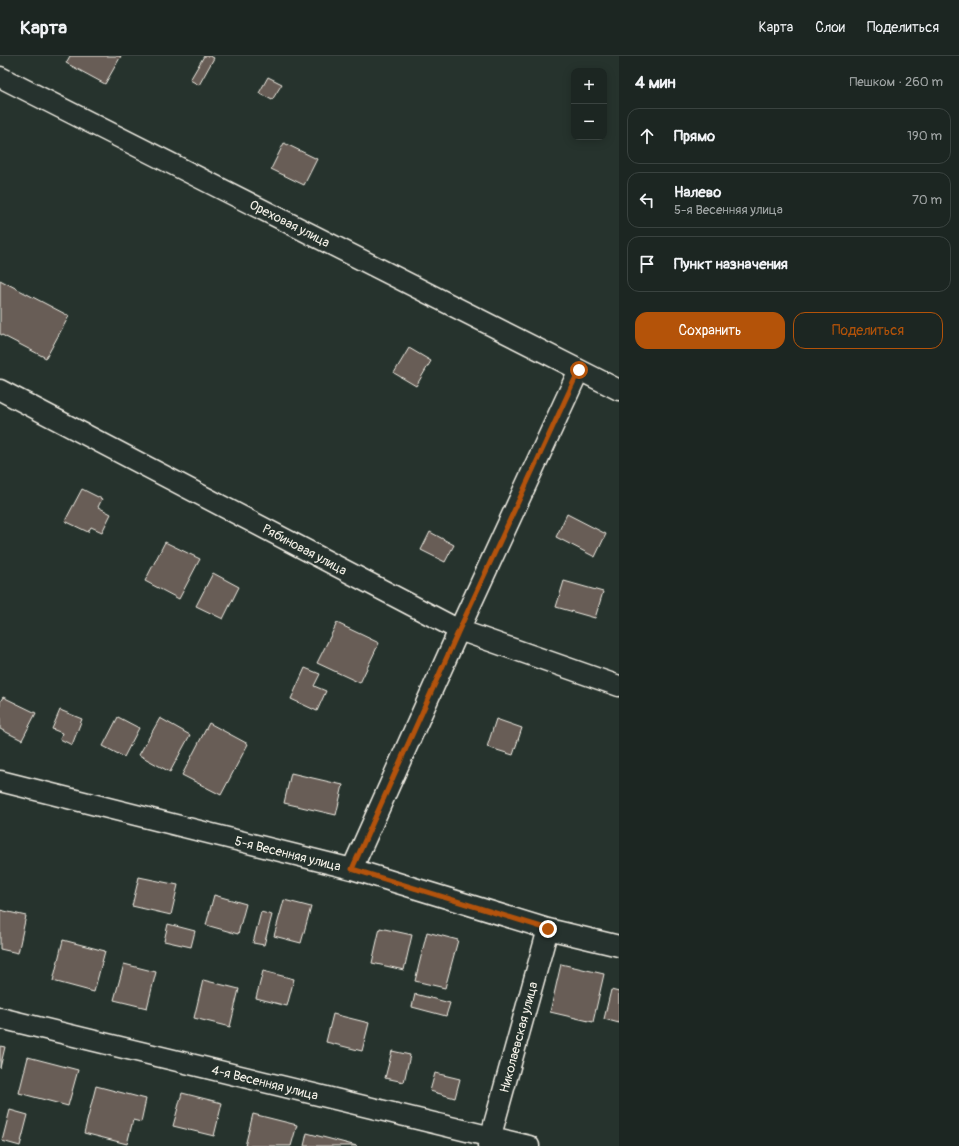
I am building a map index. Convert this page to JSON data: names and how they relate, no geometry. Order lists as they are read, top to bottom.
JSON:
{
  "streets": {
    "street": [
      "Ореховая улица",
      "Рябиновая улица",
      "5-я Весенняя улица",
      "Николаевская улица",
      "4-я Весенняя улица"
    ]
  },
  "crossings": [
    ["5-я Весенняя улица", "Николаевская улица"],
    ["Николаевская улица", "4-я Весенняя улица"]
  ],
  "page": {
    "header": "Карта",
    "nav": ["Карта", "Слои", "Поделиться"],
    "heading": ["4 мин", "Пешком · 260 m"],
    "map_buttons": ["+", "−"],
    "list": [
      ["Прямо", "190 m"],
      ["Налево", "5-я Весенняя улица", "70 m"],
      "Пункт назначения"
    ],
    "buttons": ["Сохранить", "Поделиться"]
  }
}
